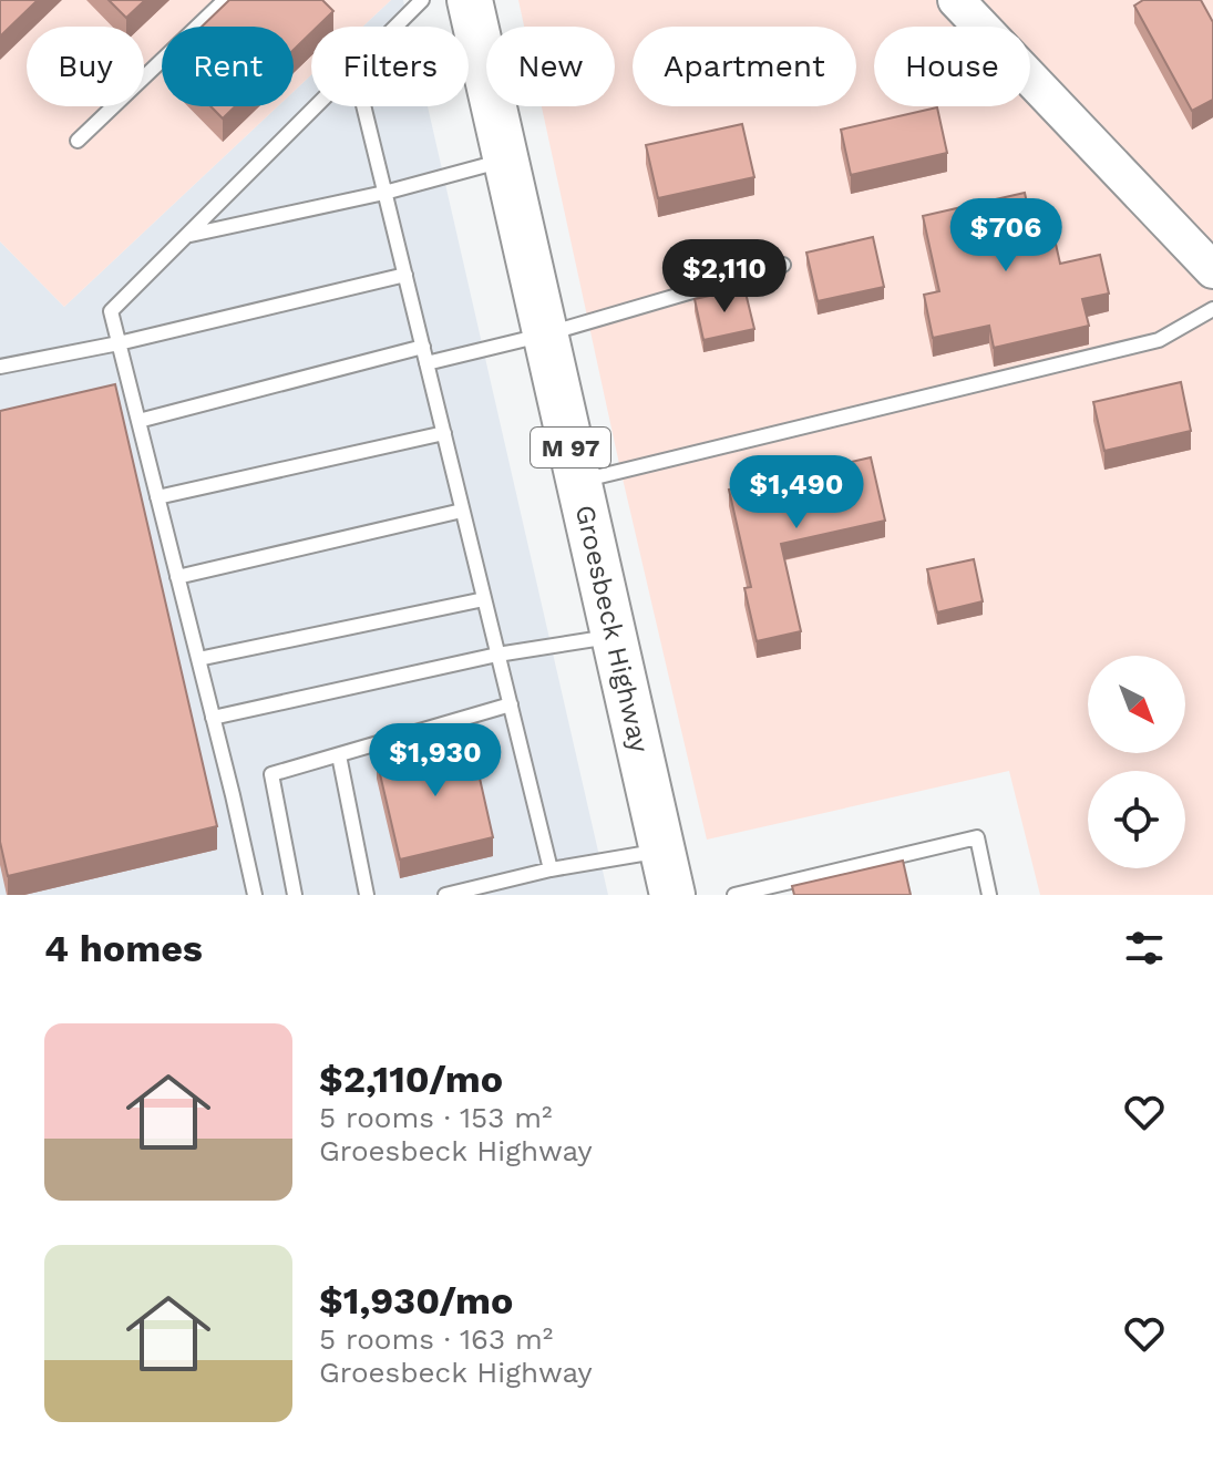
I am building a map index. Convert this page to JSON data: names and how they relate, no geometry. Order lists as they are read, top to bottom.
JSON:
{
  "streets": {
    "main road": ["M 97", "Groesbeck Highway"]
  },
  "north": "bottom right",
  "page": {
    "chip": [
      "Buy",
      "Rent",
      "Filters",
      "New",
      "Apartment",
      "House"
    ],
    "price": [
      "$706",
      "$2,110",
      "$1,490",
      "$1,930"
    ],
    "heading": "4 homes",
    "list": [
      {
        "name": "$2,110/mo",
        "note": "5 rooms · 153 m² · Groesbeck Highway"
      },
      {
        "name": "$1,930/mo",
        "note": "5 rooms · 163 m² · Groesbeck Highway"
      }
    ]
  }
}
